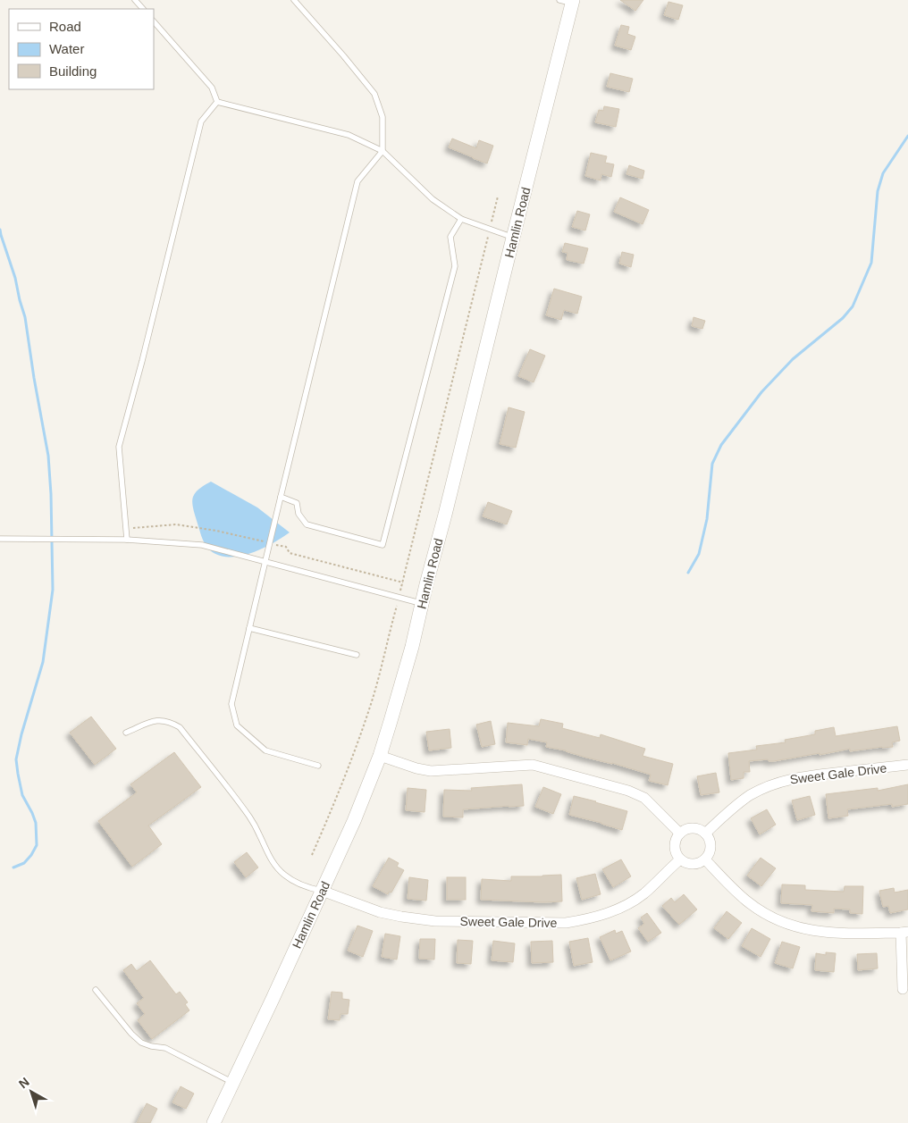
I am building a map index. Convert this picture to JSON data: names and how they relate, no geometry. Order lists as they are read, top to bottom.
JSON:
{
  "streets": {
    "street": ["Hamlin Road", "Sweet Gale Drive"]
  },
  "crossings": [
    ["Hamlin Road", "Sweet Gale Drive"]
  ],
  "legend": ["Road", "Water", "Building"],
  "north": "top left"
}
